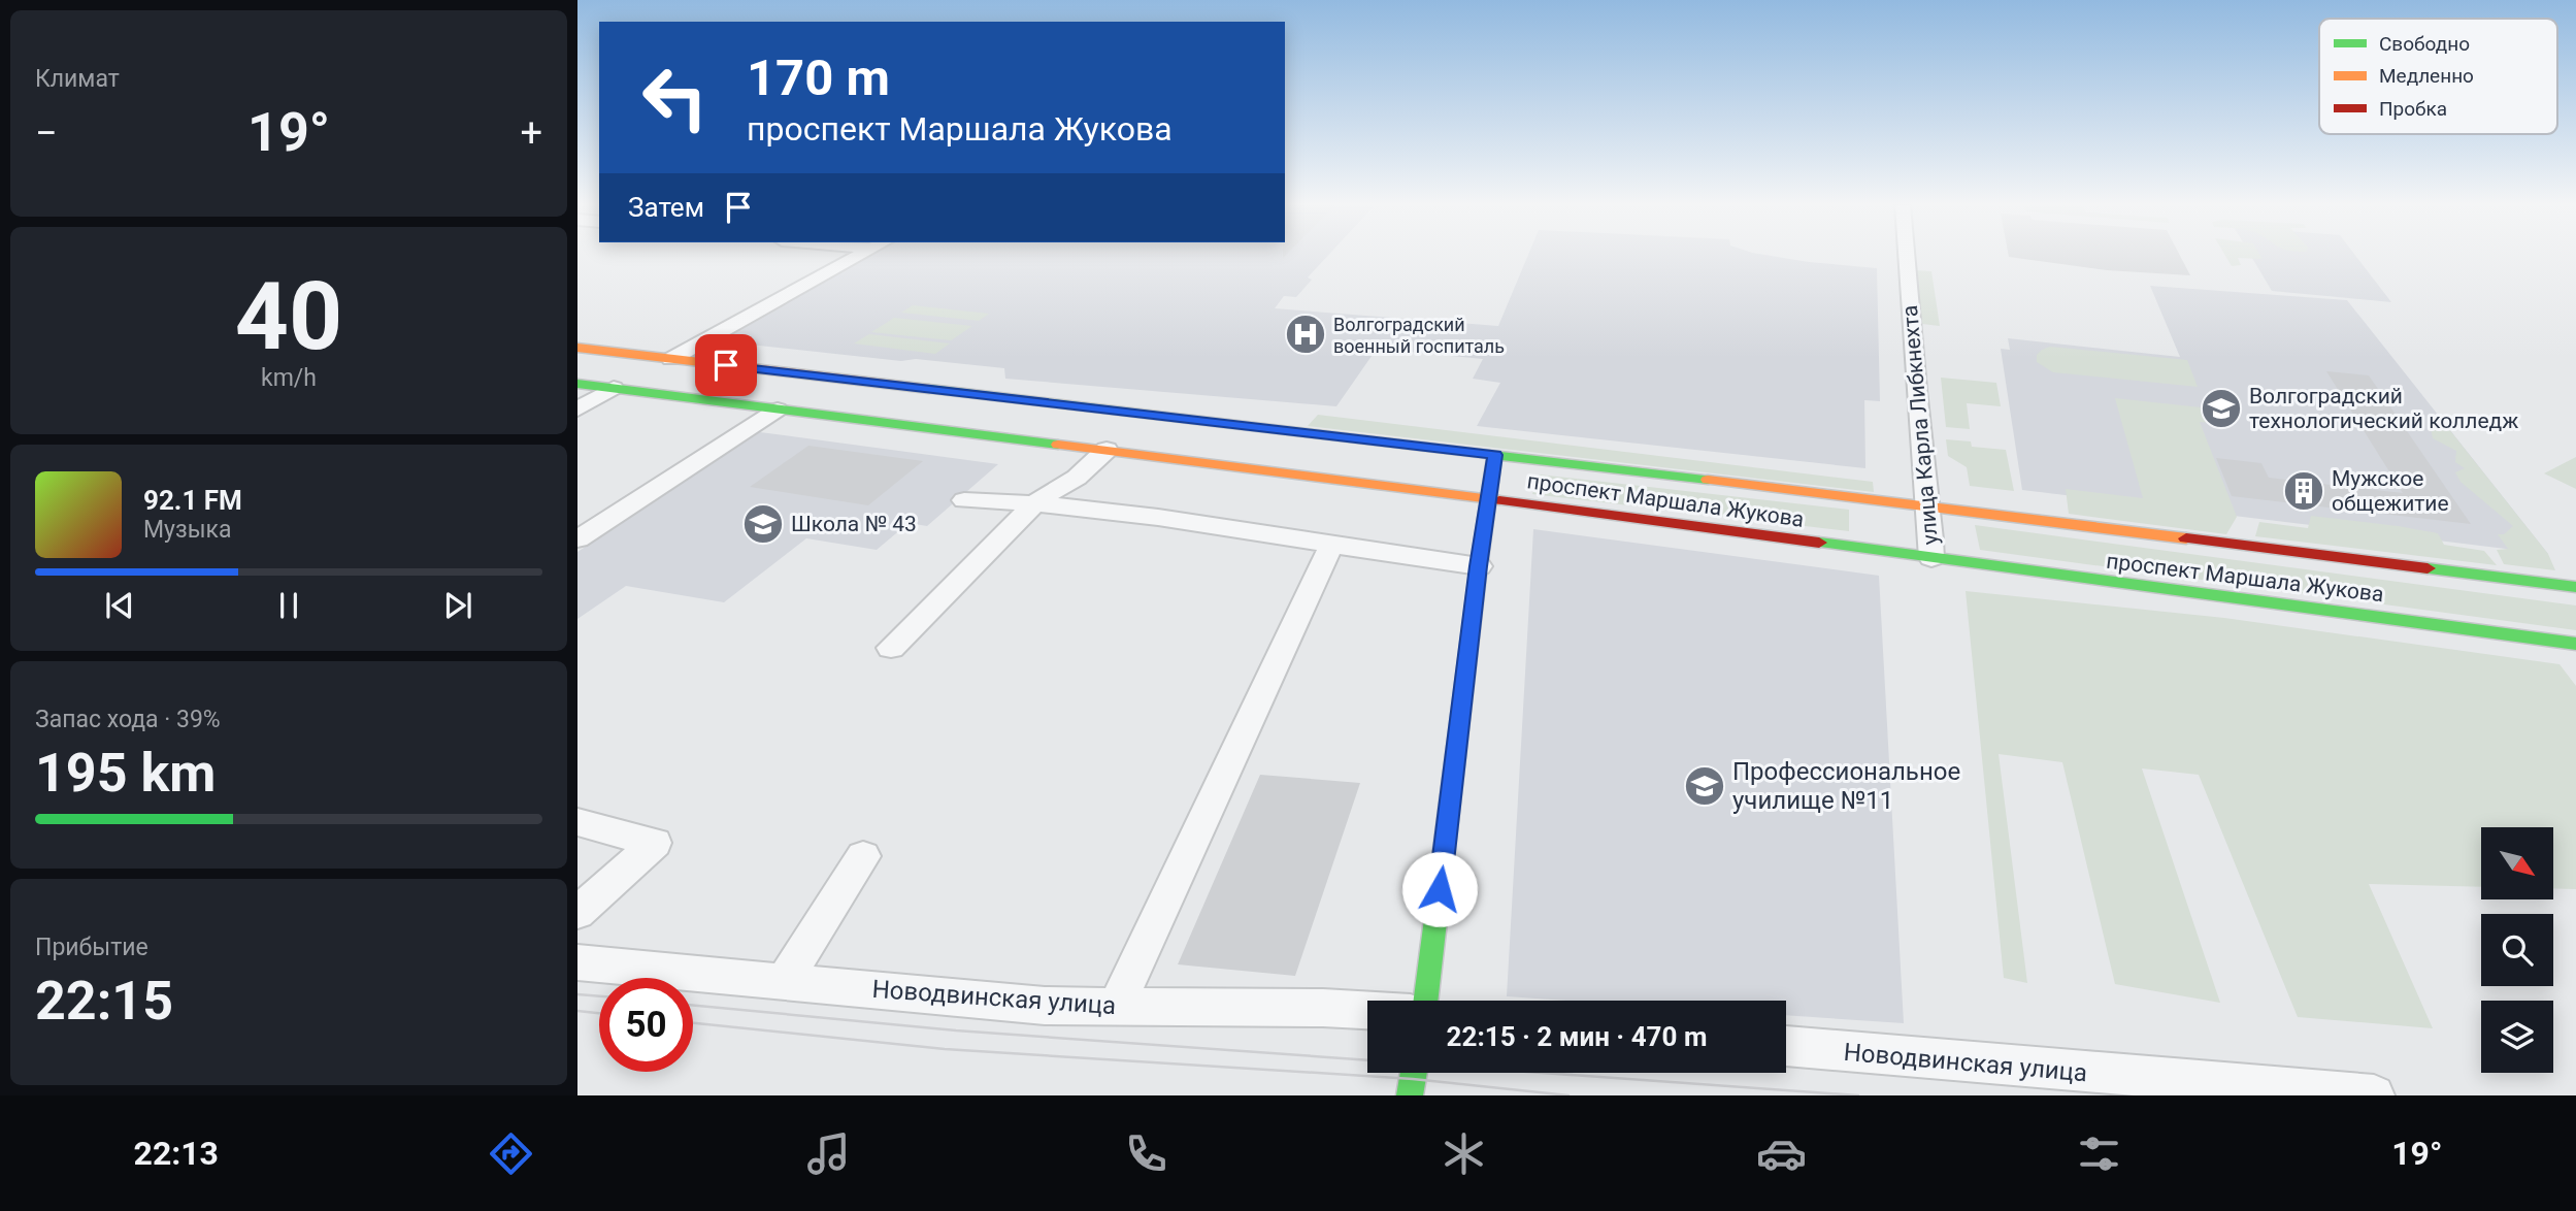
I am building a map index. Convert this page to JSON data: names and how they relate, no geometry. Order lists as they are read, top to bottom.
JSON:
{
  "streets": {
    "main road": ["проспект Маршала Жукова"],
    "street": ["улица Карла Либкнехта", "Новодвинская улица"]
  },
  "crossings": [
    ["улица Карла Либкнехта", "проспект Маршала Жукова"]
  ],
  "places": {
    "hospital": ["Волгоградский военный госпиталь"],
    "school or university": ["Волгоградский технологический колледж", "Школа № 43", "Профессиональное училище №11"],
    "building": ["Мужское общежитие"]
  },
  "legend": ["Свободно", "Медленно", "Пробка"],
  "north": "bottom right",
  "page": {
    "tile": [
      "Климат",
      ["40", "km/h"],
      ["Запас хода · 39%", "195 km"],
      ["Прибытие", "22:15"]
    ],
    "turn": ["170 m", "проспект Маршала Жукова"],
    "heat": ["−", "19°", "+"],
    "then": "Затем",
    "song": ["92.1 FM", "Музыка"],
    "limit": "50",
    "trip": "22:15 · 2 мин · 470 m",
    "tabs": ["22:13", "19°"]
  }
}
